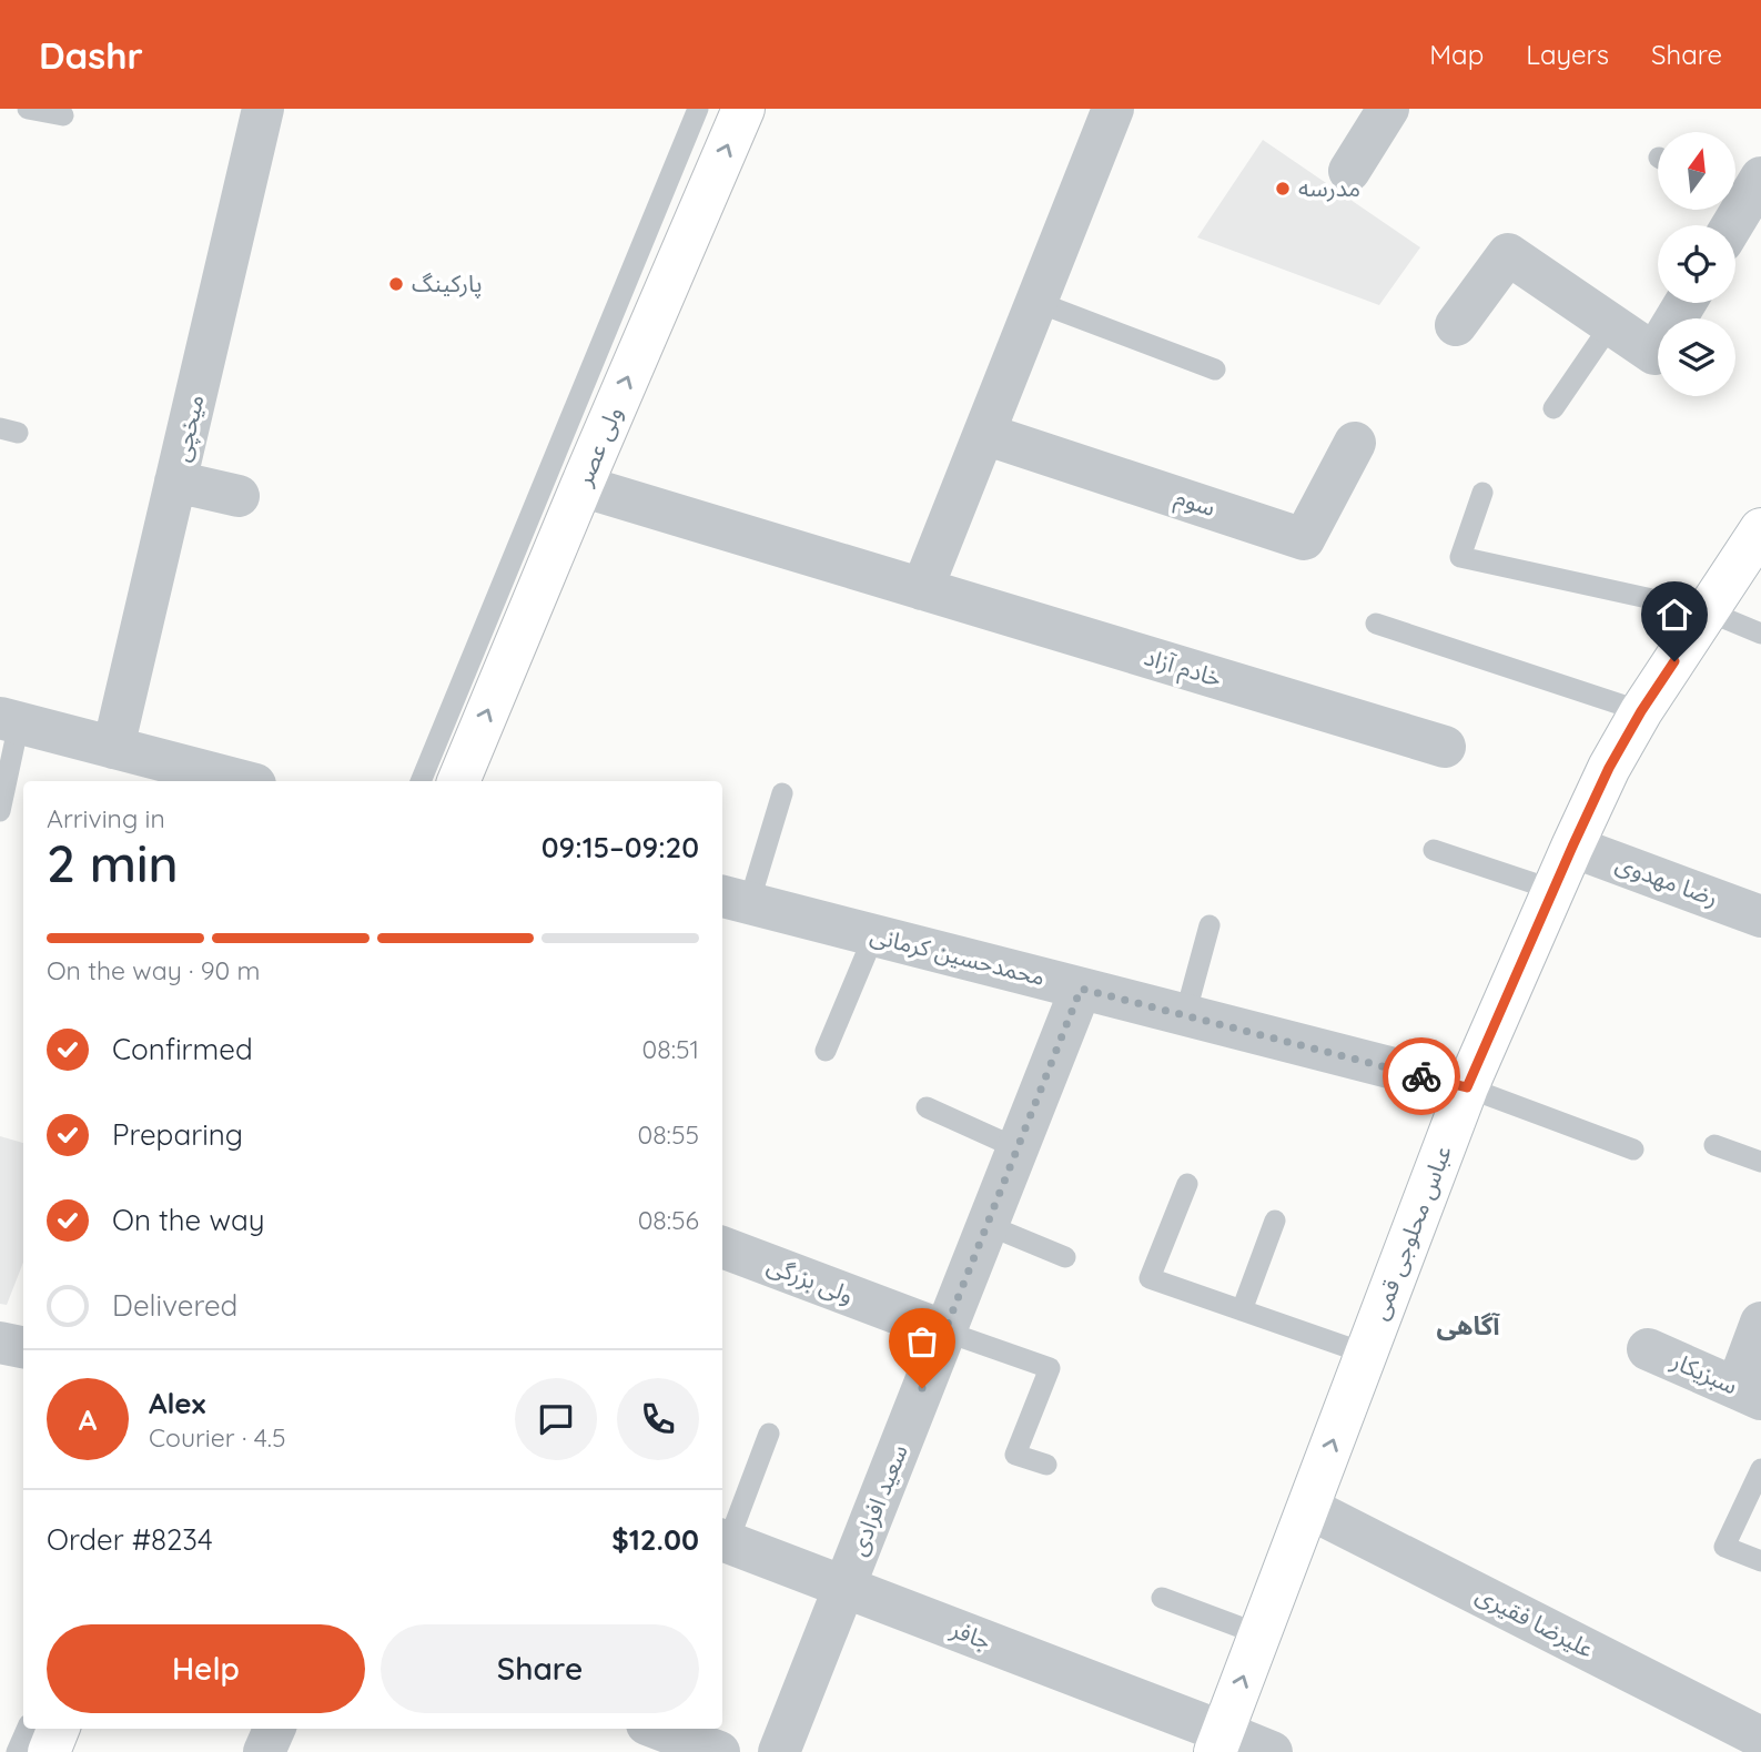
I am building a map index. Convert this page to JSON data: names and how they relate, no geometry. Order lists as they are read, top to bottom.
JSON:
{
  "streets": {
    "street": [
      "میخچی",
      "ولی عصر",
      "سوم",
      "خادم آزاد",
      "رضا مهدوی",
      "محمدحسین کرمانی",
      "عباس محلوجی قمی",
      "ولی بزرگی",
      "سبزیکار",
      "سعید افرادی",
      "علیرضا فقیری",
      "جافر"
    ]
  },
  "crossings": [
    ["ولی عصر", "خادم آزاد"],
    ["رضا مهدوی", "عباس محلوجی قمی"],
    ["محمدحسین کرمانی", "عباس محلوجی قمی"],
    ["محمدحسین کرمانی", "سعید افرادی"],
    ["عباس محلوجی قمی", "علیرضا فقیری"],
    ["عباس محلوجی قمی", "جافر"],
    ["ولی بزرگی", "سعید افرادی"],
    ["سعید افرادی", "جافر"]
  ],
  "districts": ["آگاهی"],
  "places": ["مدرسه", "پارکینگ"],
  "north": "top",
  "page": {
    "header": "Dashr",
    "nav": ["Map", "Layers", "Share"],
    "heading": ["2 min", "Arriving in", "09:15–09:20"],
    "panel": [
      "Alex",
      "Courier · 4.5",
      "Order #8234",
      "$12.00"
    ],
    "bar": "On the way · 90 m",
    "list": [
      ["Confirmed", "08:51"],
      ["Preparing", "08:55"],
      ["On the way", "08:56"],
      "Delivered"
    ],
    "round": "A",
    "buttons": ["Help", "Share"]
  }
}
